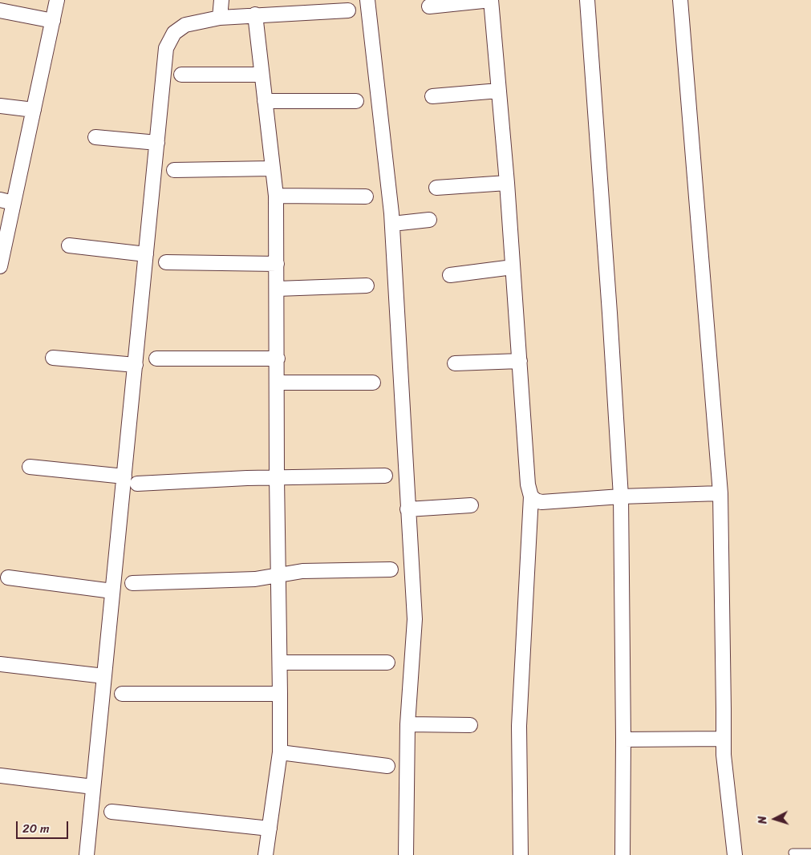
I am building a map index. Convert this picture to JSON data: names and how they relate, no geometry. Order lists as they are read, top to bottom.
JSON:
{
  "scale_bar": "20 m",
  "north": "left"
}
